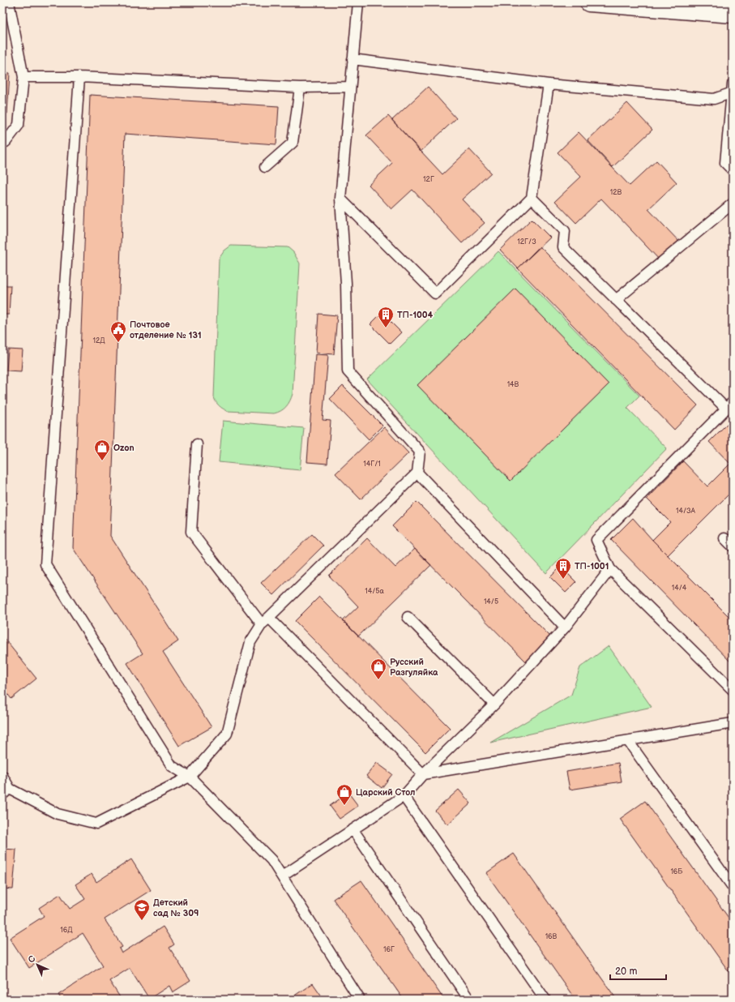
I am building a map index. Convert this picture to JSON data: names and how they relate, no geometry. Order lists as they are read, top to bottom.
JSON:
{
  "places": {
    "building": ["ТП-1004", "ТП-1001"],
    "public building": ["Почтовое отделение № 131"],
    "shop": ["Ozon", "Русский Разгуляйка", "Царский Стол"],
    "school or university": ["Детский сад № 309"]
  },
  "house_numbers": [
    "12Г",
    "12В",
    "12Г/3",
    "12Д",
    "14В",
    "14Г/1",
    "14/3А",
    "14/4",
    "14/5а",
    "14/5",
    "16Б",
    "16Д",
    "16В",
    "16Г"
  ],
  "scale_bar": "20 m",
  "north": "top left"
}
